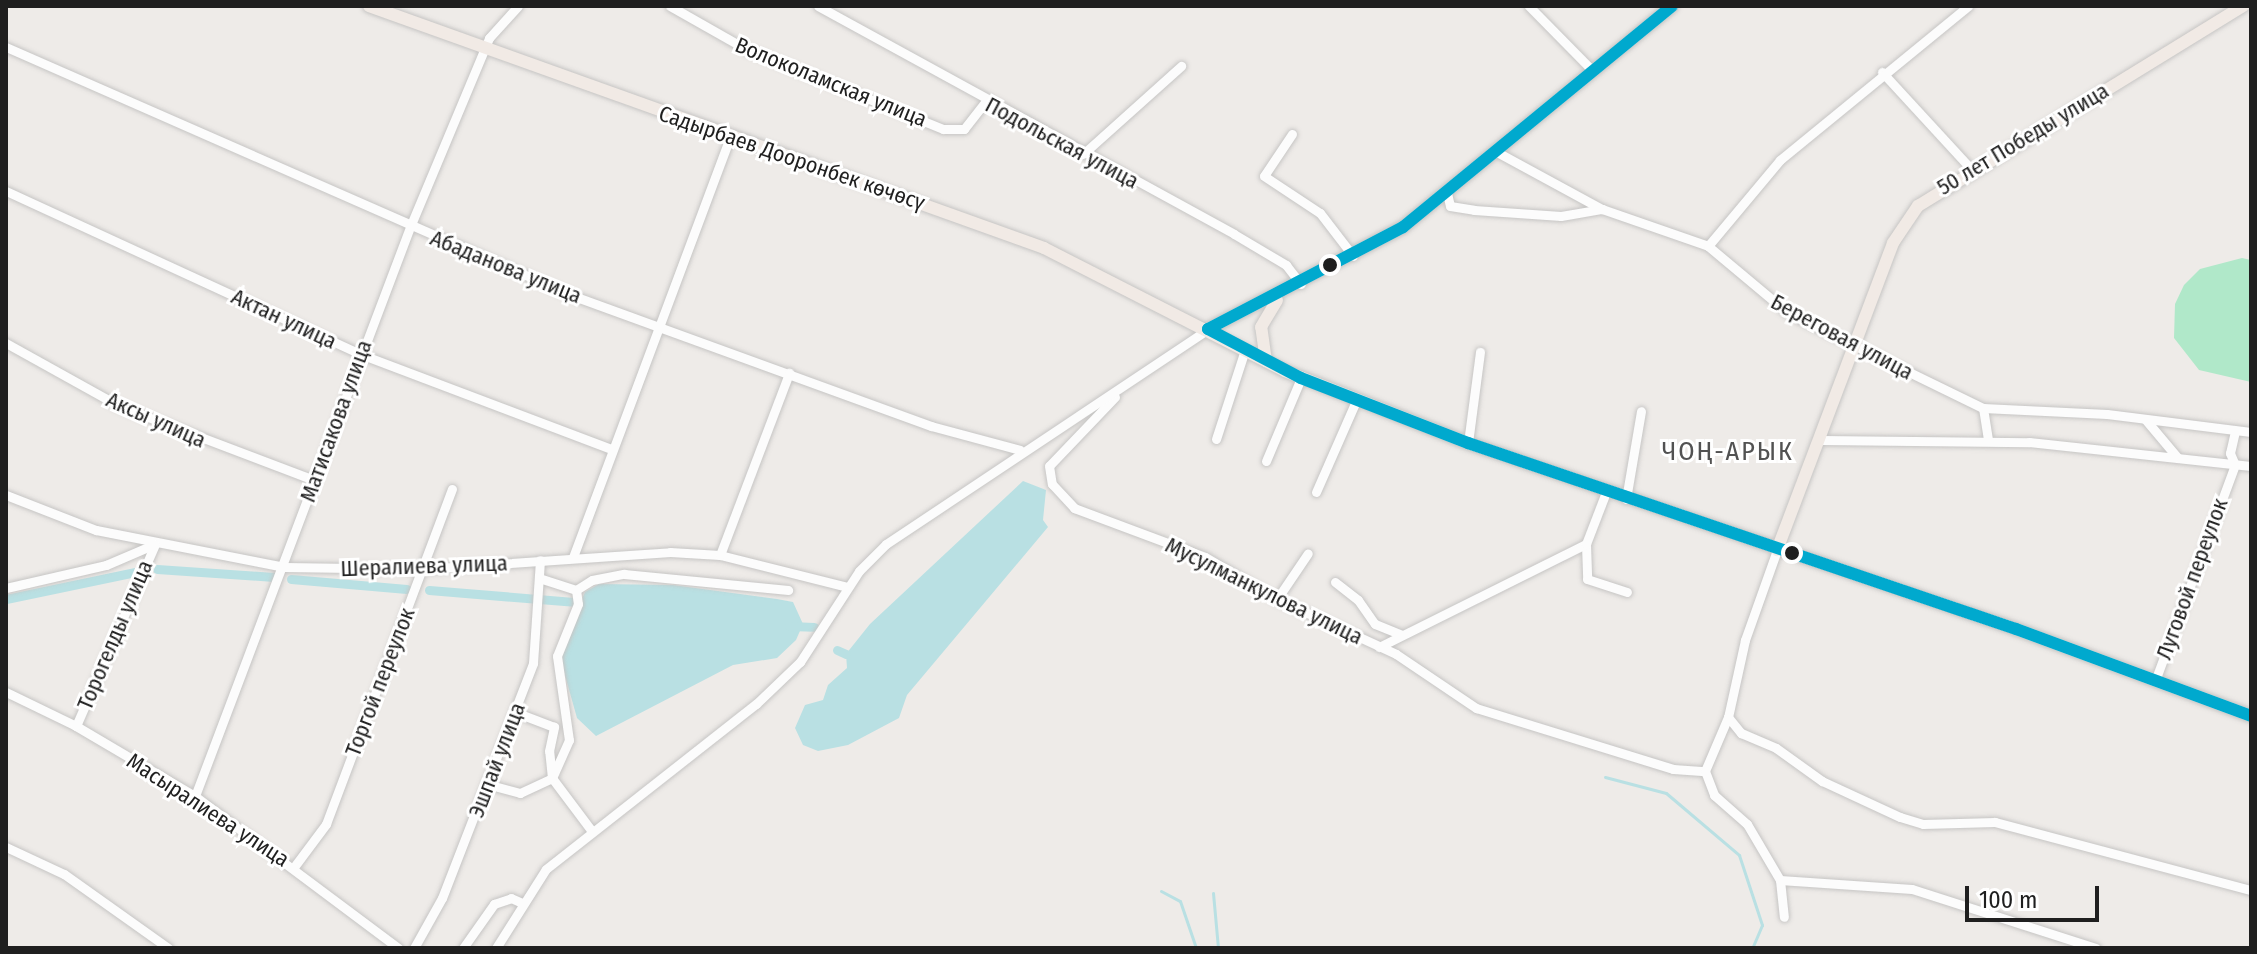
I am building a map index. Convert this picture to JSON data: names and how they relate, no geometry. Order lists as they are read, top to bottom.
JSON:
{
  "streets": {
    "main road": ["50 лет Победы улица", "Садырбаев Дооронбек көчөсү"],
    "street": [
      "Волоколамская улица",
      "Подольская улица",
      "Абаданова улица",
      "Актан улица",
      "Береговая улица",
      "Аксы улица",
      "Матисакова улица",
      "Шералиева улица",
      "Луговой переулок",
      "Мусулманкулова улица",
      "Торогелды улица",
      "Торгой переулок",
      "Эшпай улица",
      "Масыралиева улица"
    ]
  },
  "crossings": [
    ["Волоколамская улица", "Подольская улица"],
    ["50 лет Победы улица", "Садырбаев Дооронбек көчөсү"],
    ["50 лет Победы улица", "Береговая улица"],
    ["Садырбаев Дооронбек көчөсү", "Матисакова улица"],
    ["Садырбаев Дооронбек көчөсү", "Луговой переулок"],
    ["Абаданова улица", "Матисакова улица"],
    ["Актан улица", "Матисакова улица"],
    ["Береговая улица", "Луговой переулок"],
    ["Аксы улица", "Матисакова улица"],
    ["Матисакова улица", "Шералиева улица"],
    ["Матисакова улица", "Масыралиева улица"],
    ["Шералиева улица", "Торогелды улица"],
    ["Шералиева улица", "Торгой переулок"],
    ["Шералиева улица", "Эшпай улица"],
    ["Торогелды улица", "Масыралиева улица"],
    ["Торгой переулок", "Масыралиева улица"]
  ],
  "districts": ["ЧОҢ-АРЫК"],
  "scale_bar": "100 m"
}
